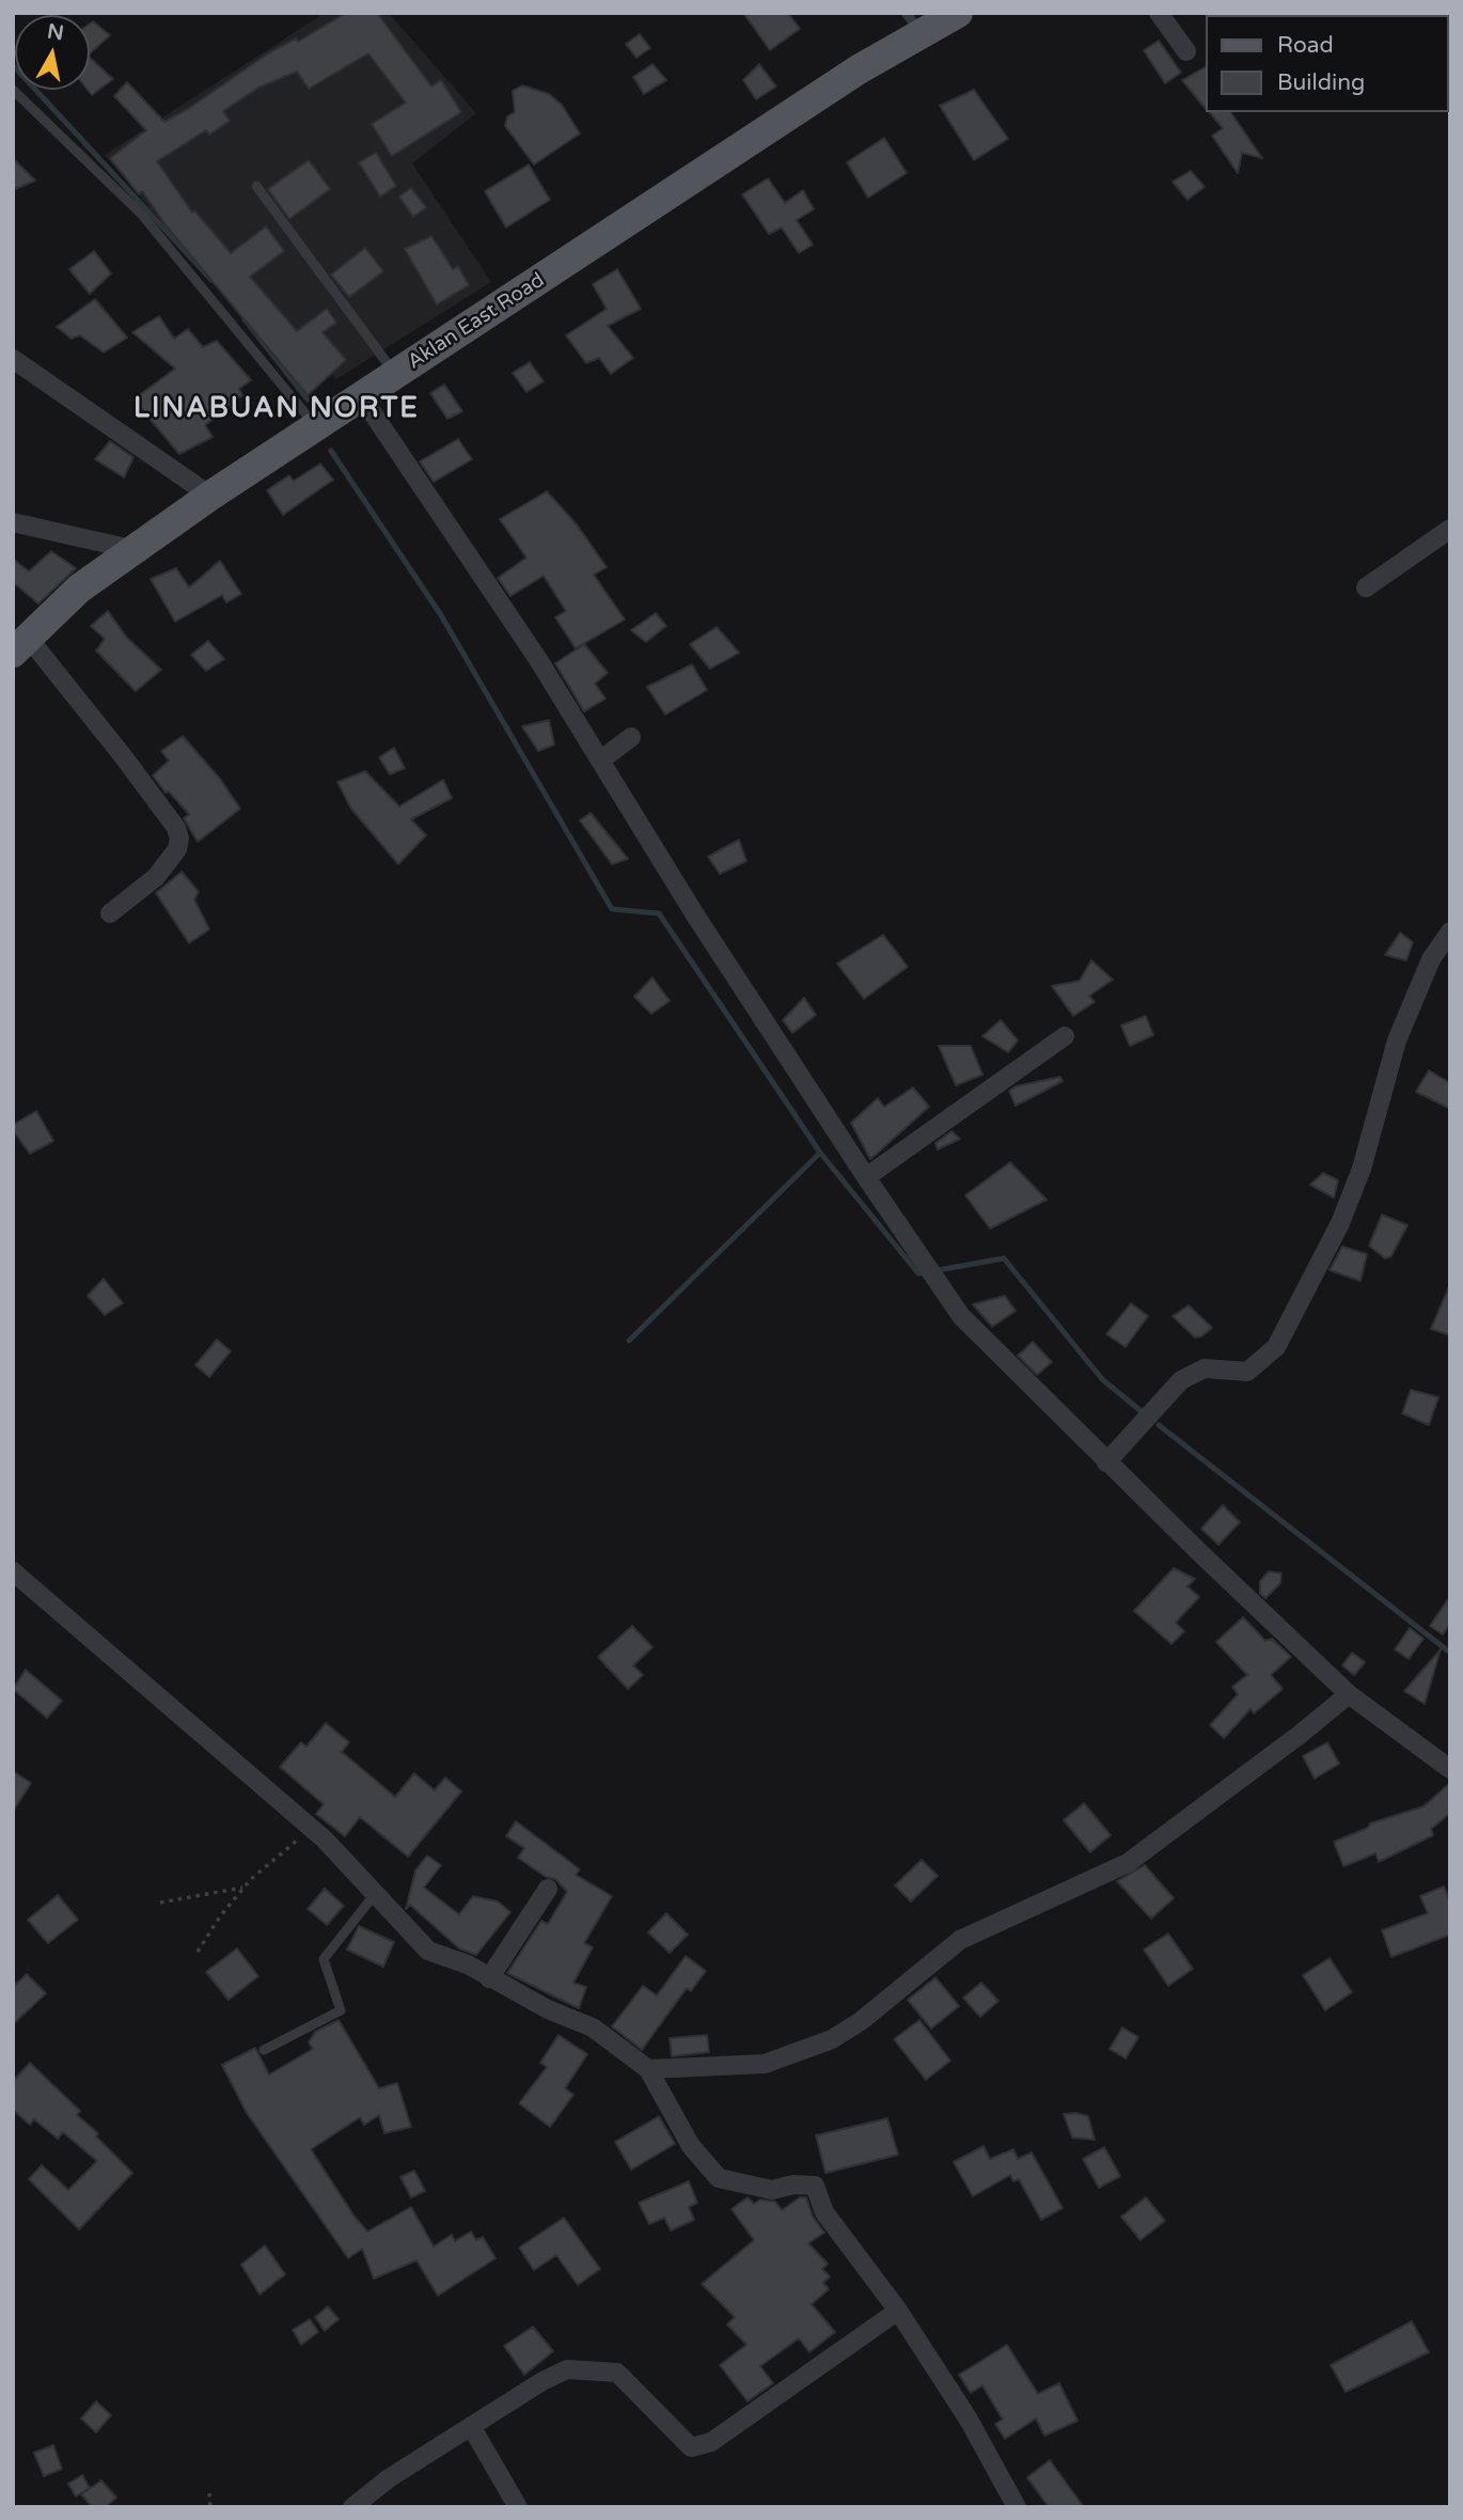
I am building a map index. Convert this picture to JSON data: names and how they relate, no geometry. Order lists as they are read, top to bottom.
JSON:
{
  "streets": {
    "main road": ["Aklan East Road"]
  },
  "districts": ["LINABUAN NORTE"],
  "legend": ["Road", "Building"],
  "north": "top"
}
